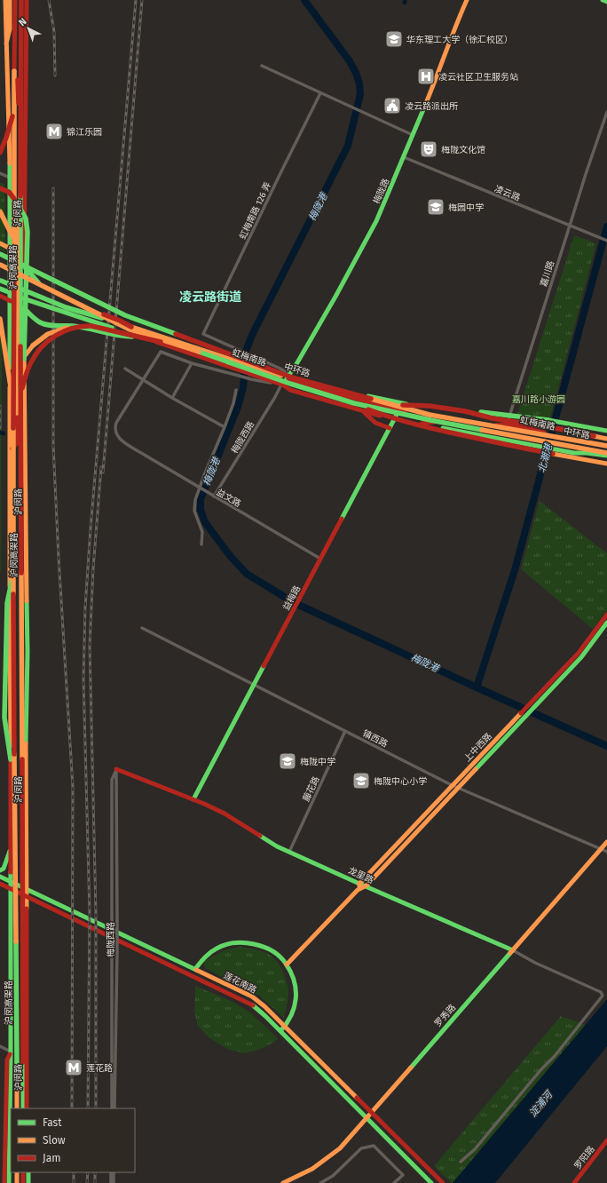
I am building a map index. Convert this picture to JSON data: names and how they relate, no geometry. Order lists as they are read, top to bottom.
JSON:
{
  "streets": {
    "main road": [
      "梅陇路",
      "沪闵路",
      "沪闵高架路",
      "虹梅南路",
      "中环路",
      "益梅路",
      "上中西路",
      "龙里路",
      "莲花南路",
      "罗秀路",
      "罗阳路"
    ],
    "street": [
      "凌云路",
      "虹梅南路 126 弄",
      "嘉川路",
      "梅陇西路",
      "益文路",
      "镇西路",
      "藤花路"
    ]
  },
  "crossings": [
    ["梅陇路", "凌云路"],
    ["梅陇路", "虹梅南路 126 弄"],
    ["梅陇路", "虹梅南路"],
    ["凌云路", "嘉川路"],
    ["虹梅南路 126 弄", "虹梅南路"],
    ["沪闵路", "沪闵高架路"],
    ["沪闵路", "莲花南路"],
    ["嘉川路", "虹梅南路"],
    ["虹梅南路", "中环路"],
    ["虹梅南路", "梅陇西路"],
    ["虹梅南路", "益梅路"],
    ["梅陇西路", "益文路"],
    ["梅陇西路", "龙里路"],
    ["益文路", "益梅路"],
    ["益梅路", "镇西路"],
    ["益梅路", "龙里路"],
    ["镇西路", "上中西路"],
    ["镇西路", "藤花路"],
    ["镇西路", "罗秀路"],
    ["上中西路", "龙里路"],
    ["藤花路", "龙里路"],
    ["龙里路", "罗秀路"],
    ["莲花南路", "罗秀路"]
  ],
  "districts": ["凌云路街道"],
  "water": ["梅陇港", "北潮港", "淀浦河"],
  "parks": ["嘉川路小游园"],
  "places": {
    "school or university": [
      "华东理工大学（徐汇校区）",
      "梅园中学",
      "梅陇中学",
      "梅陇中心小学"
    ],
    "hospital": ["凌云社区卫生服务站"],
    "public building": ["凌云路派出所"],
    "metro station": ["锦江乐园", "莲花路"],
    "theatre": ["梅陇文化馆"]
  },
  "legend": ["Fast", "Slow", "Jam"],
  "north": "top left"
}
